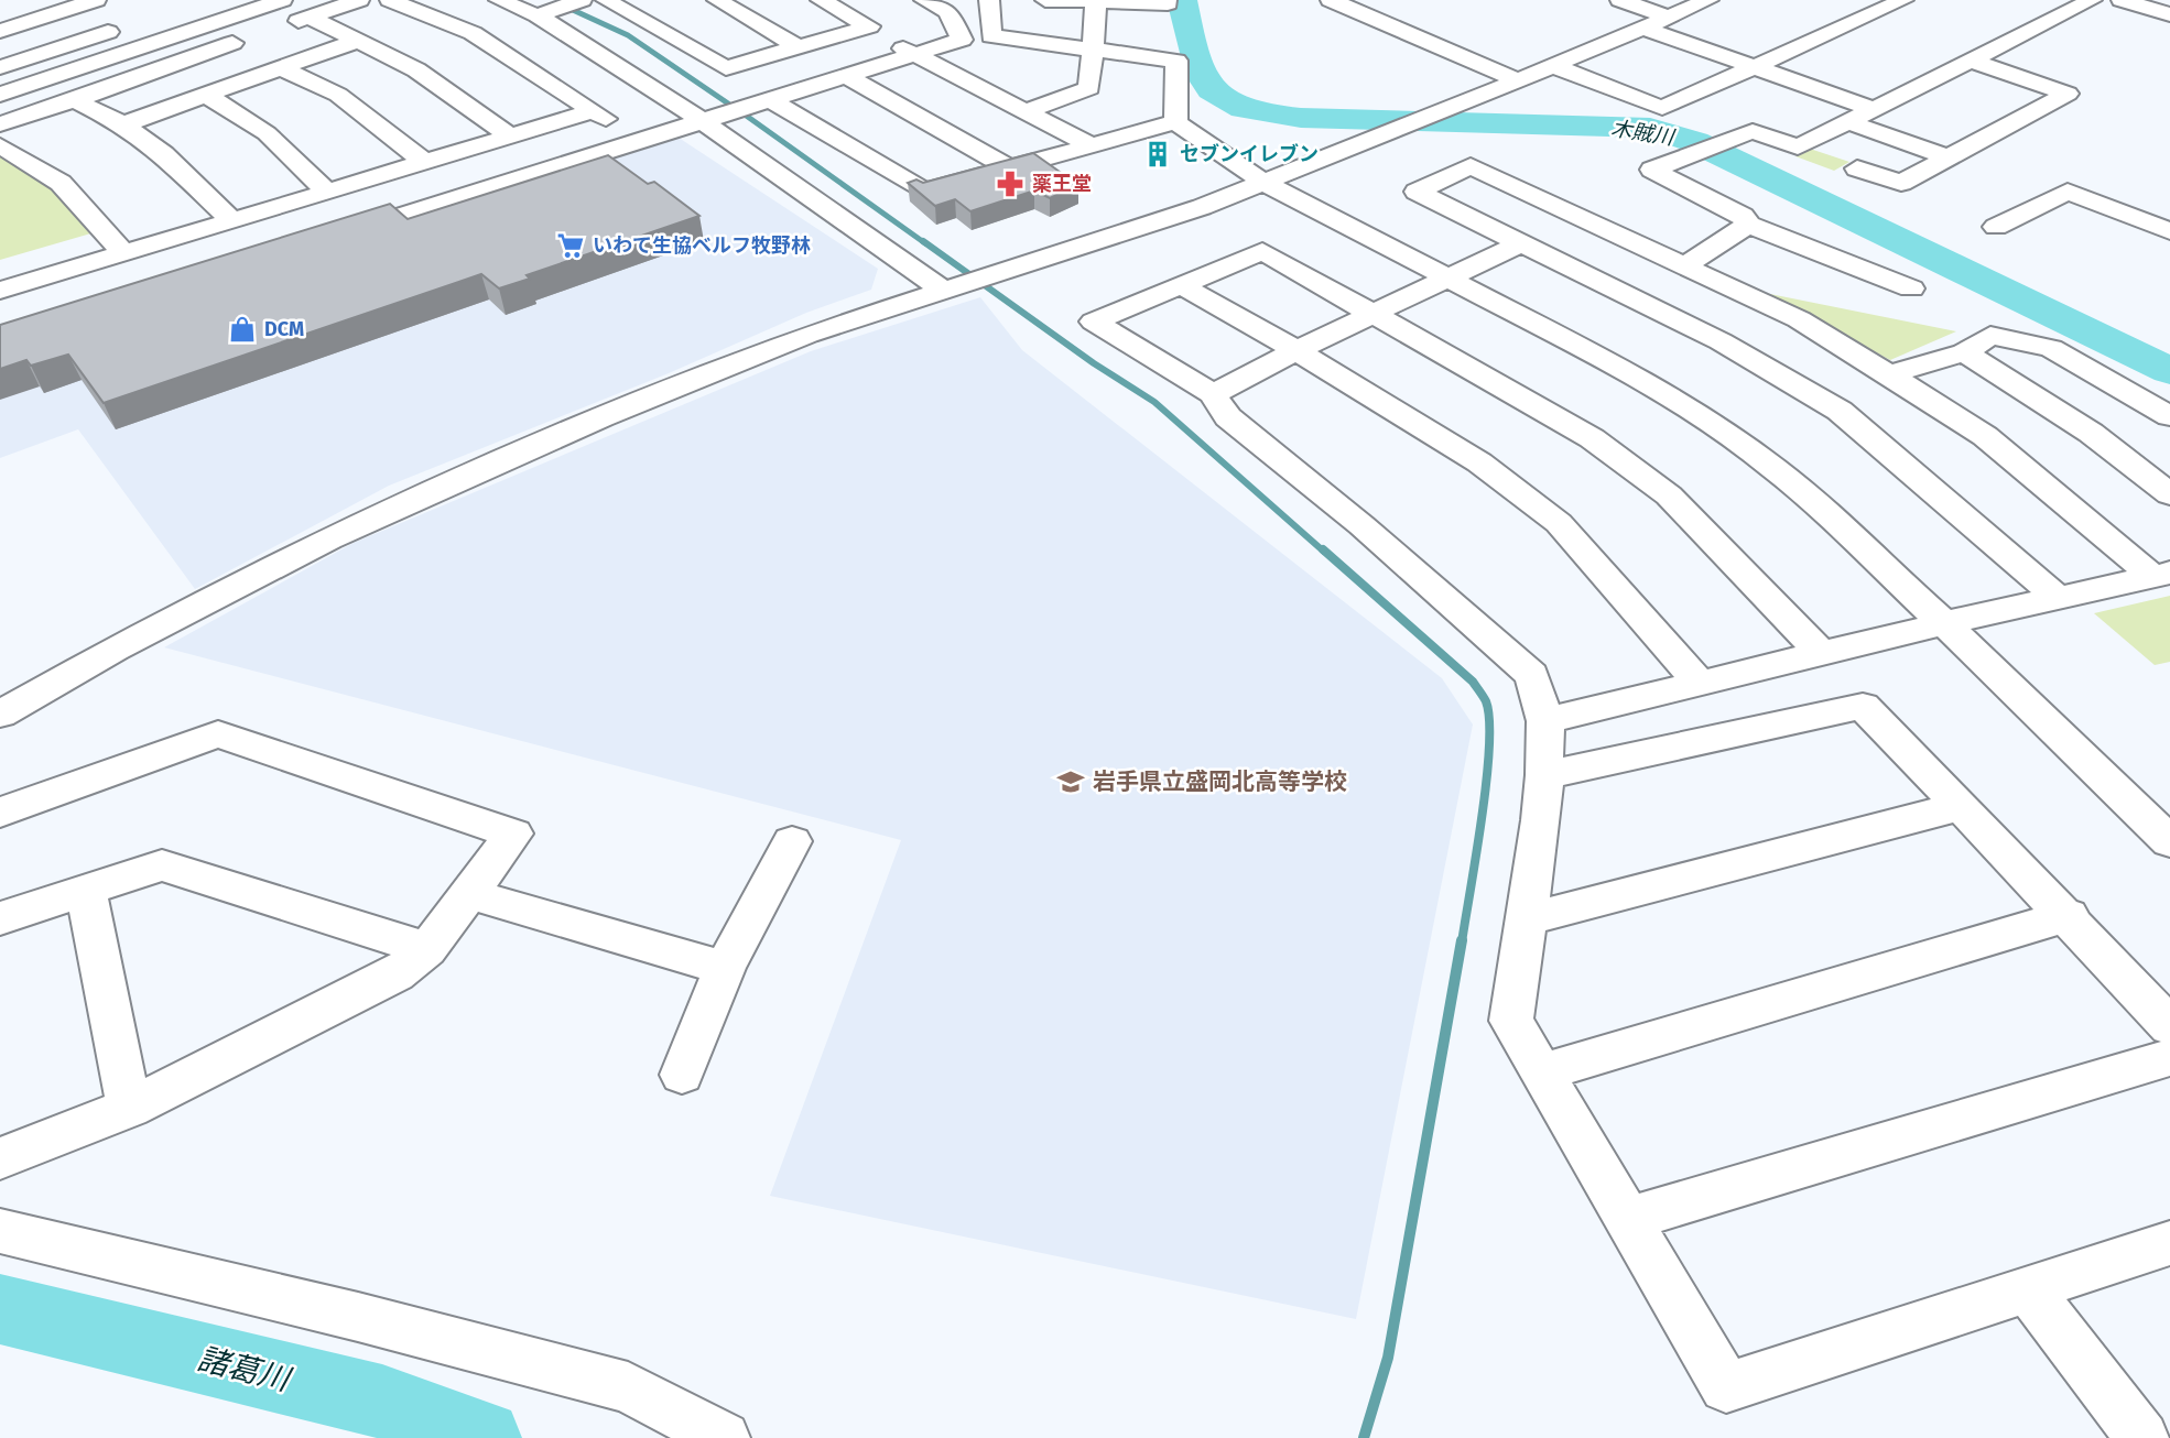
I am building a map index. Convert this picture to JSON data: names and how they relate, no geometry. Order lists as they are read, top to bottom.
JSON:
{
  "water": ["木賊川", "諸葛川"],
  "places": {
    "building": ["セブンイレブン"],
    "pharmacy": ["薬王堂"],
    "supermarket": ["いわて生協ベルフ牧野林"],
    "shop": ["DCM"],
    "school or university": ["岩手県立盛岡北高等学校"]
  }
}
